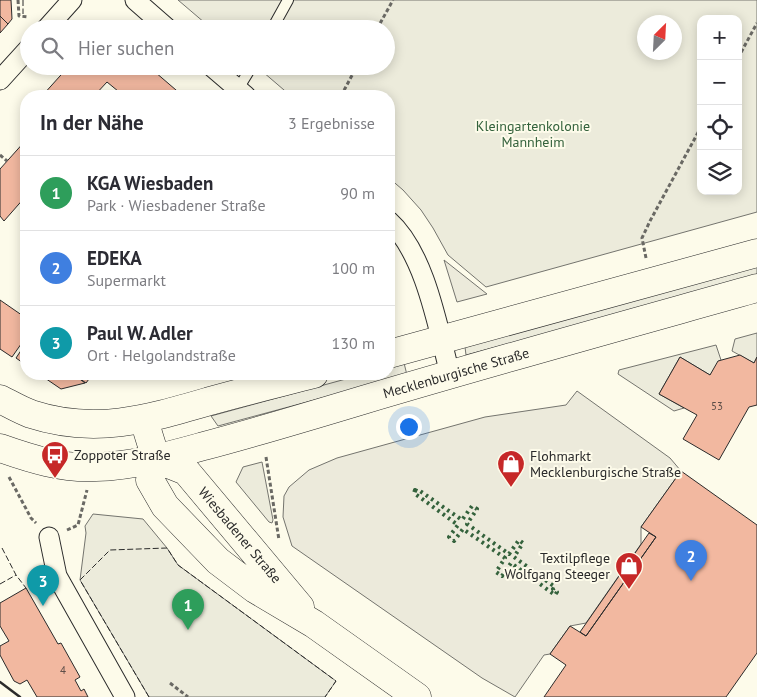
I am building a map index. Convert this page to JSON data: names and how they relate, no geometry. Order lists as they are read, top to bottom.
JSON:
{
  "streets": {
    "main road": ["Mecklenburgische Straße", "Wiesbadener Straße"]
  },
  "crossings": [
    ["Mecklenburgische Straße", "Wiesbadener Straße"]
  ],
  "parks": ["Kleingartenkolonie Mannheim"],
  "places": {
    "bus stop": ["Zoppoter Straße"],
    "shop": ["Flohmarkt Mecklenburgische Straße", "Textilpflege Wolfgang Steeger"]
  },
  "house_numbers": ["53", "4"],
  "north": "top right",
  "page": {
    "map_buttons": ["+", "−"],
    "search": "Hier suchen",
    "heading": ["In der Nähe", "3 Ergebnisse"],
    "list": [
      {
        "mark": "1",
        "name": "KGA Wiesbaden",
        "note": "Park · Wiesbadener Straße",
        "value": "90 m"
      },
      {
        "mark": "2",
        "name": "EDEKA",
        "note": "Supermarkt",
        "value": "100 m"
      },
      {
        "mark": "3",
        "name": "Paul W. Adler",
        "note": "Ort · Helgolandstraße",
        "value": "130 m"
      }
    ],
    "pins": ["2", "3", "1"]
  }
}
